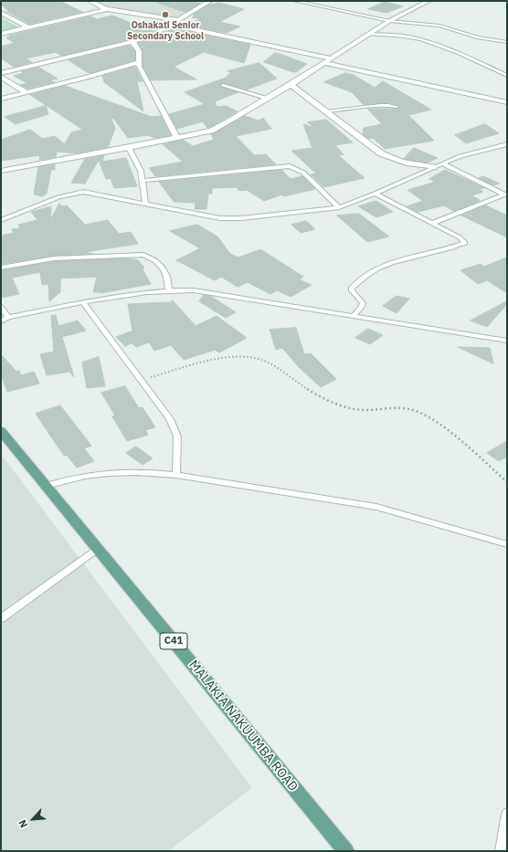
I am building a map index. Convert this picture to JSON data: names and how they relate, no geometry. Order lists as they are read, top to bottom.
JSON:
{
  "streets": {
    "main road": ["C41", "MALAKIA NAKUUMBA ROAD"]
  },
  "places": ["Oshakati Senior Secondary School"],
  "north": "bottom left"
}
